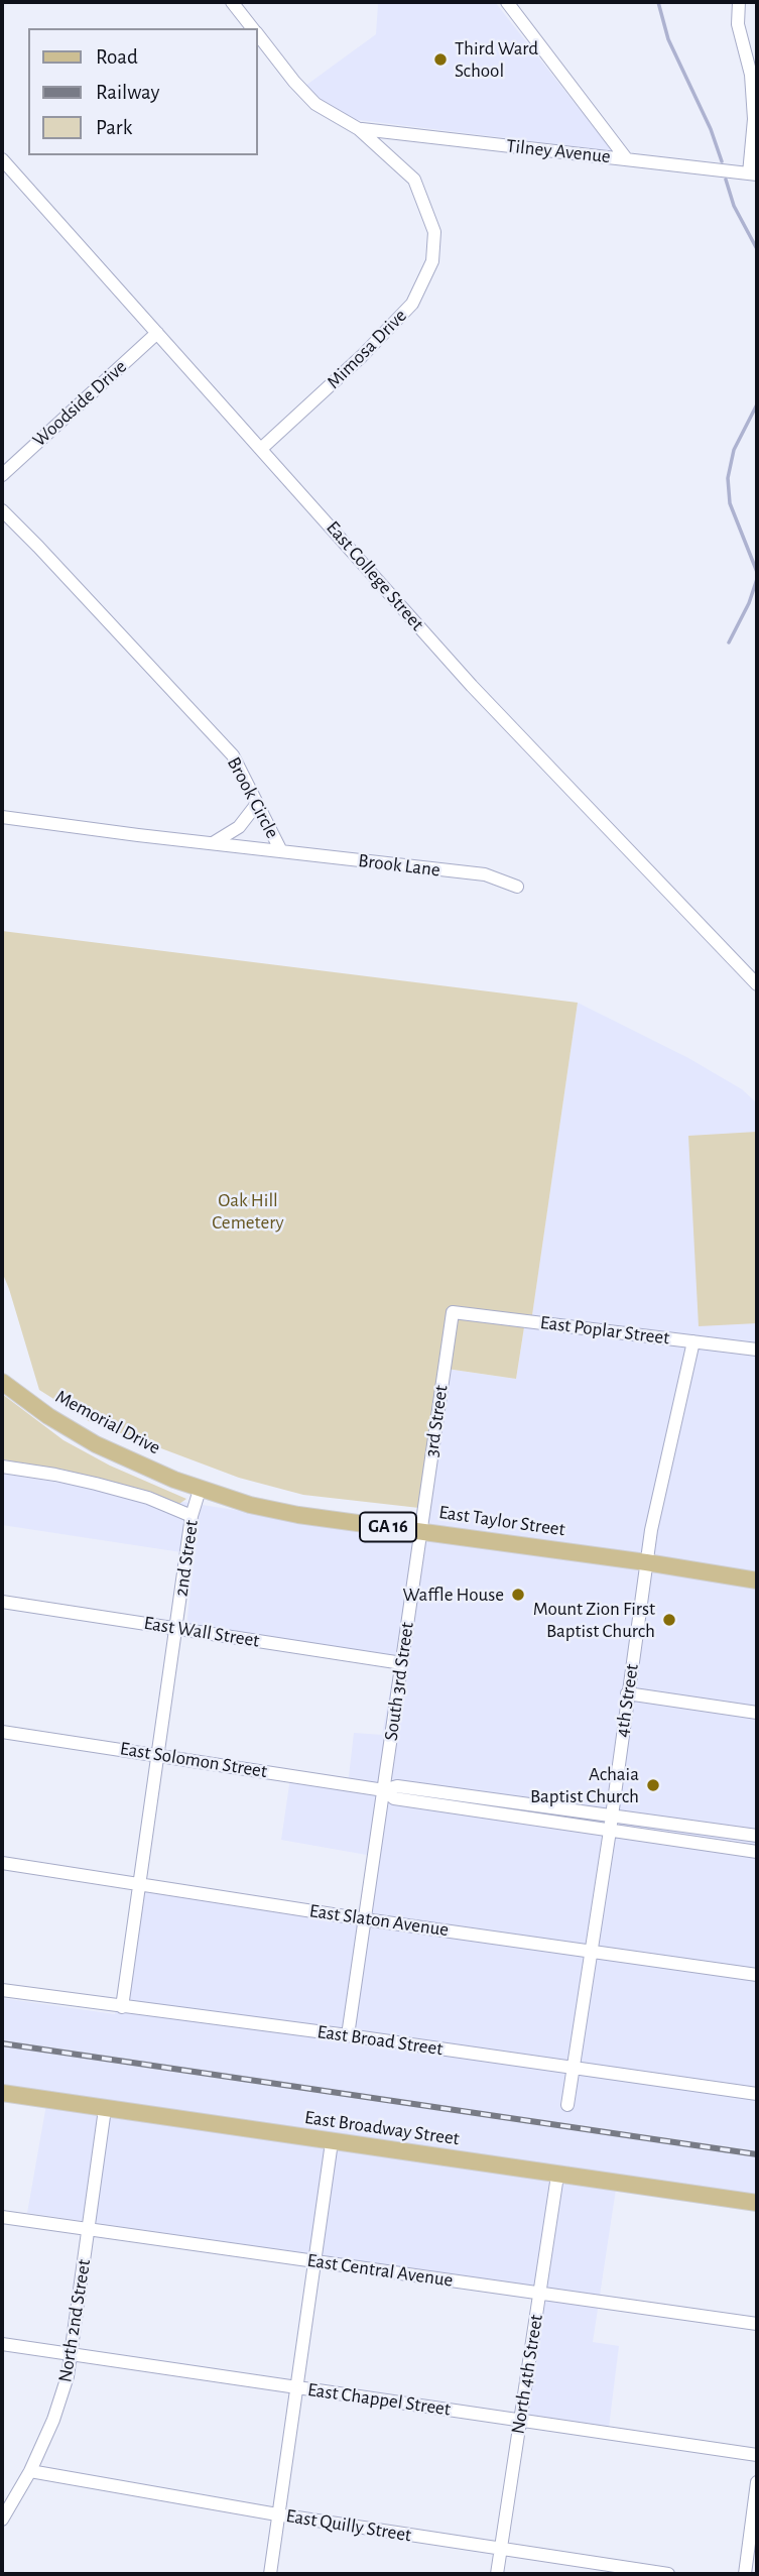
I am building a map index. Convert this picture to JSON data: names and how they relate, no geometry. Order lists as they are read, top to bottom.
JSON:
{
  "streets": {
    "main road": [
      "Memorial Drive",
      "East Taylor Street",
      "GA 16",
      "East Broadway Street"
    ],
    "street": [
      "Tilney Avenue",
      "Mimosa Drive",
      "Woodside Drive",
      "East College Street",
      "Brook Circle",
      "Brook Lane",
      "East Poplar Street",
      "3rd Street",
      "2nd Street",
      "East Wall Street",
      "South 3rd Street",
      "4th Street",
      "East Solomon Street",
      "East Slaton Avenue",
      "East Broad Street",
      "East Central Avenue",
      "North 2nd Street",
      "North 4th Street",
      "East Chappel Street",
      "East Quilly Street"
    ]
  },
  "crossings": [
    ["Tilney Avenue", "Mimosa Drive"],
    ["Mimosa Drive", "East College Street"],
    ["Woodside Drive", "East College Street"],
    ["Brook Circle", "Brook Lane"],
    ["East Poplar Street", "3rd Street"],
    ["East Poplar Street", "4th Street"],
    ["3rd Street", "East Taylor Street"],
    ["3rd Street", "South 3rd Street"],
    ["Memorial Drive", "East Taylor Street"],
    ["Memorial Drive", "2nd Street"],
    ["East Taylor Street", "2nd Street"],
    ["East Taylor Street", "South 3rd Street"],
    ["East Taylor Street", "4th Street"],
    ["2nd Street", "East Wall Street"],
    ["2nd Street", "East Solomon Street"],
    ["East Wall Street", "South 3rd Street"],
    ["South 3rd Street", "East Solomon Street"],
    ["South 3rd Street", "East Slaton Avenue"],
    ["South 3rd Street", "East Broad Street"],
    ["4th Street", "East Solomon Street"],
    ["4th Street", "East Slaton Avenue"],
    ["4th Street", "East Broad Street"],
    ["East Broadway Street", "North 2nd Street"],
    ["East Broadway Street", "North 4th Street"],
    ["East Central Avenue", "North 2nd Street"],
    ["East Central Avenue", "North 4th Street"],
    ["North 2nd Street", "East Chappel Street"],
    ["North 2nd Street", "East Quilly Street"],
    ["North 4th Street", "East Chappel Street"],
    ["North 4th Street", "East Quilly Street"]
  ],
  "parks": ["Oak Hill Cemetery"],
  "places": [
    "Third Ward School",
    "Waffle House",
    "Mount Zion First Baptist Church",
    "Achaia Baptist Church"
  ],
  "legend": ["Road", "Railway", "Park"]
}
